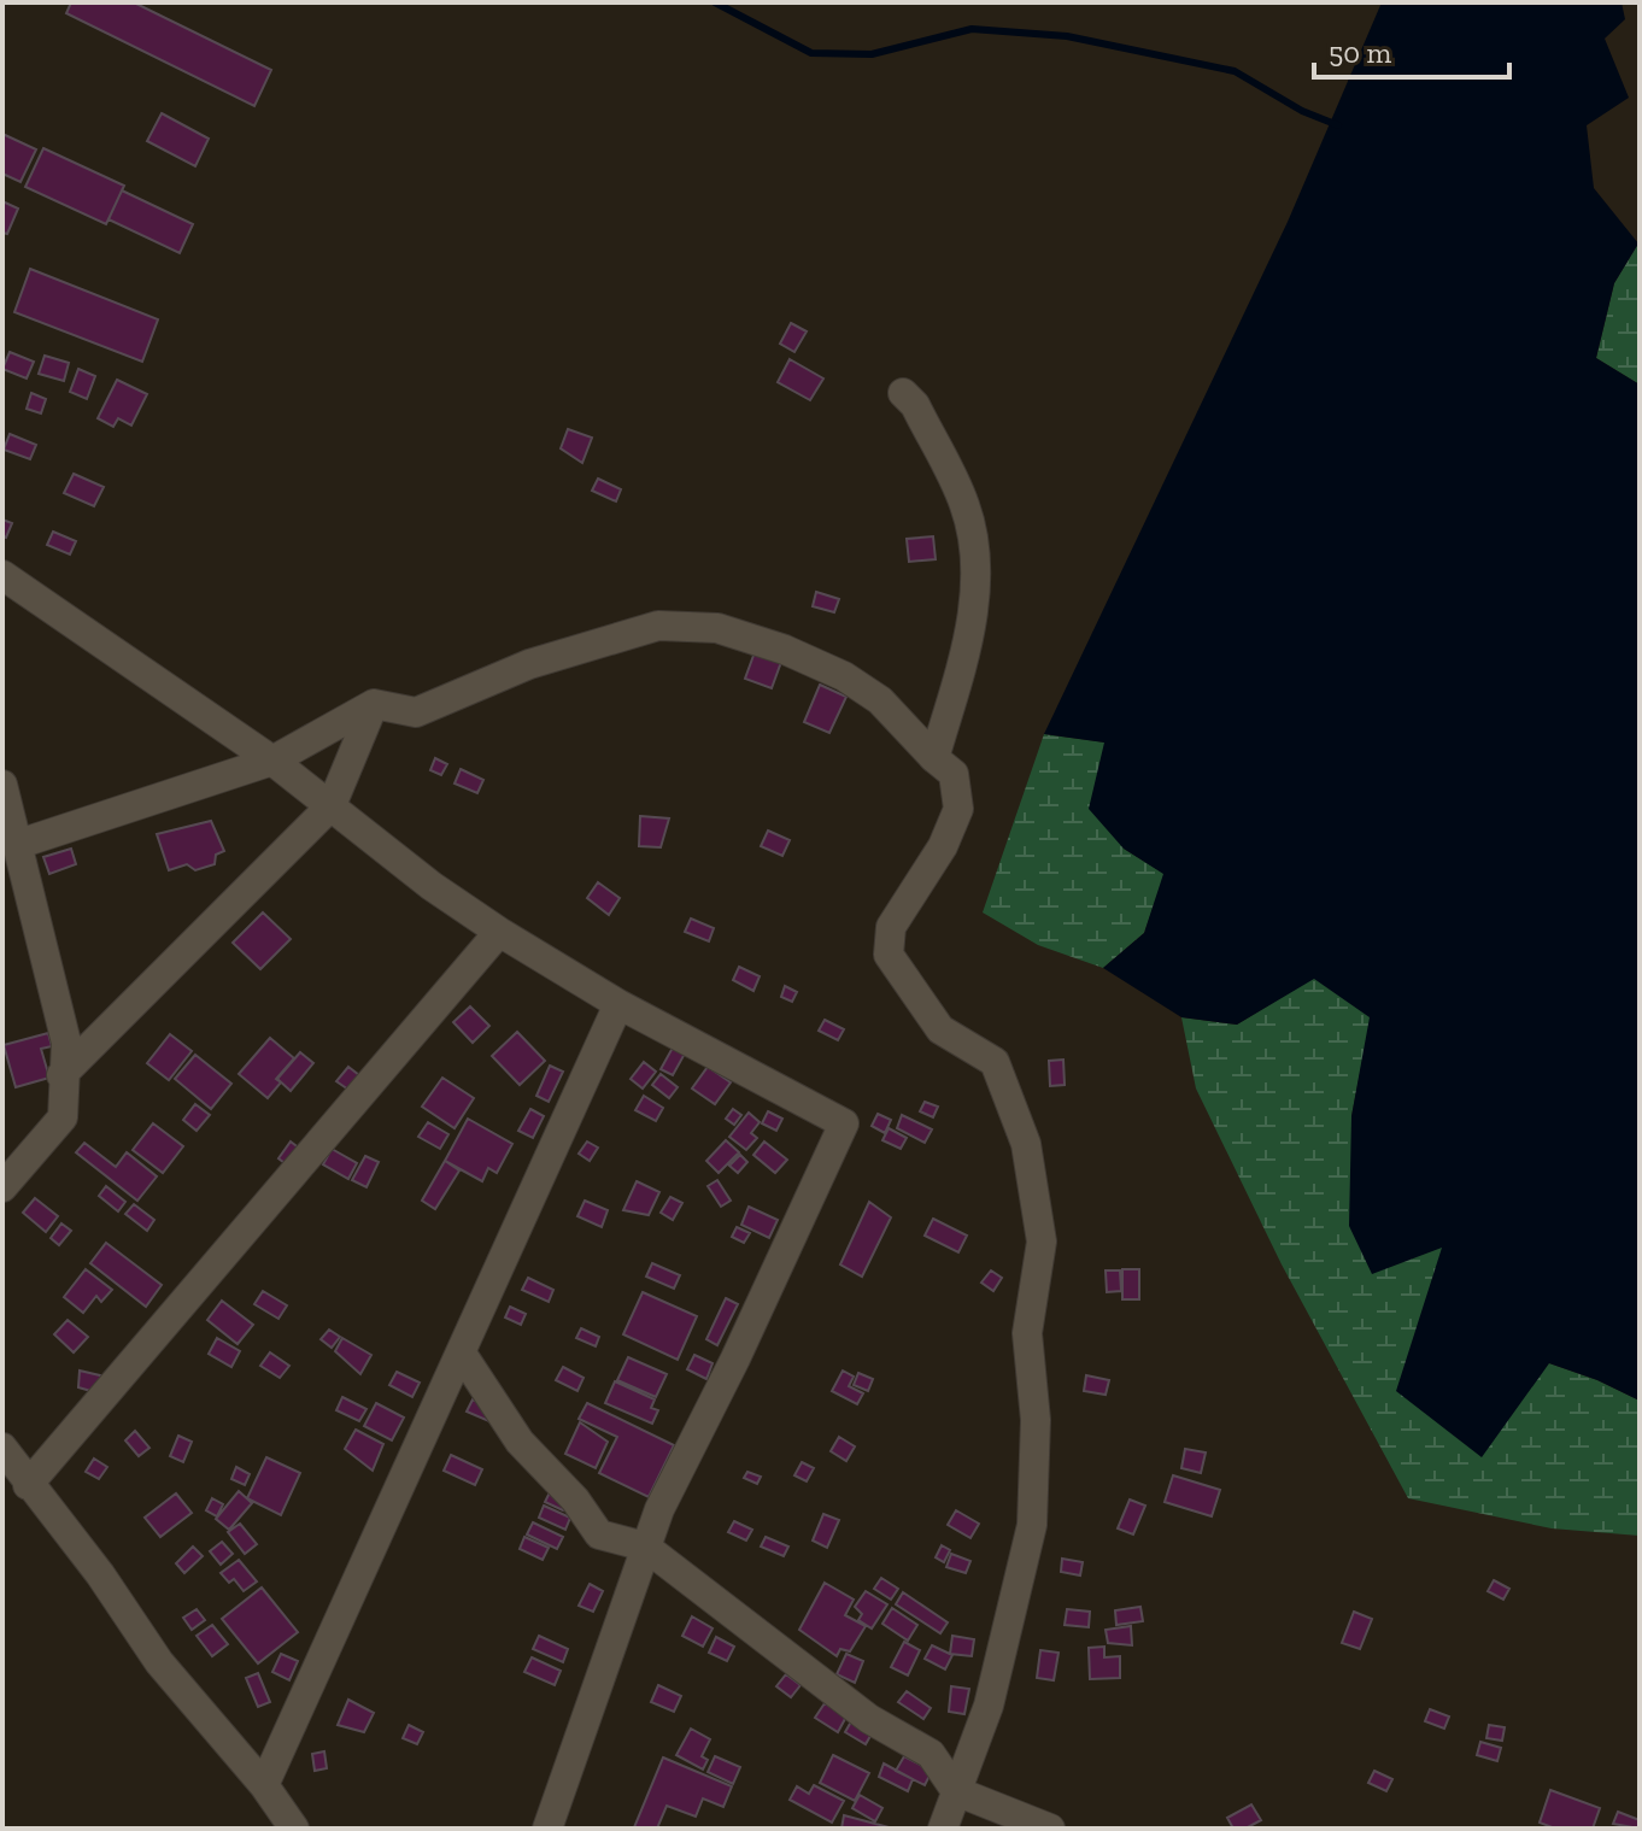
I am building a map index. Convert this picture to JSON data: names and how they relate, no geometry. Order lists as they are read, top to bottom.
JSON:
{
  "scale_bar": "50 m"
}
